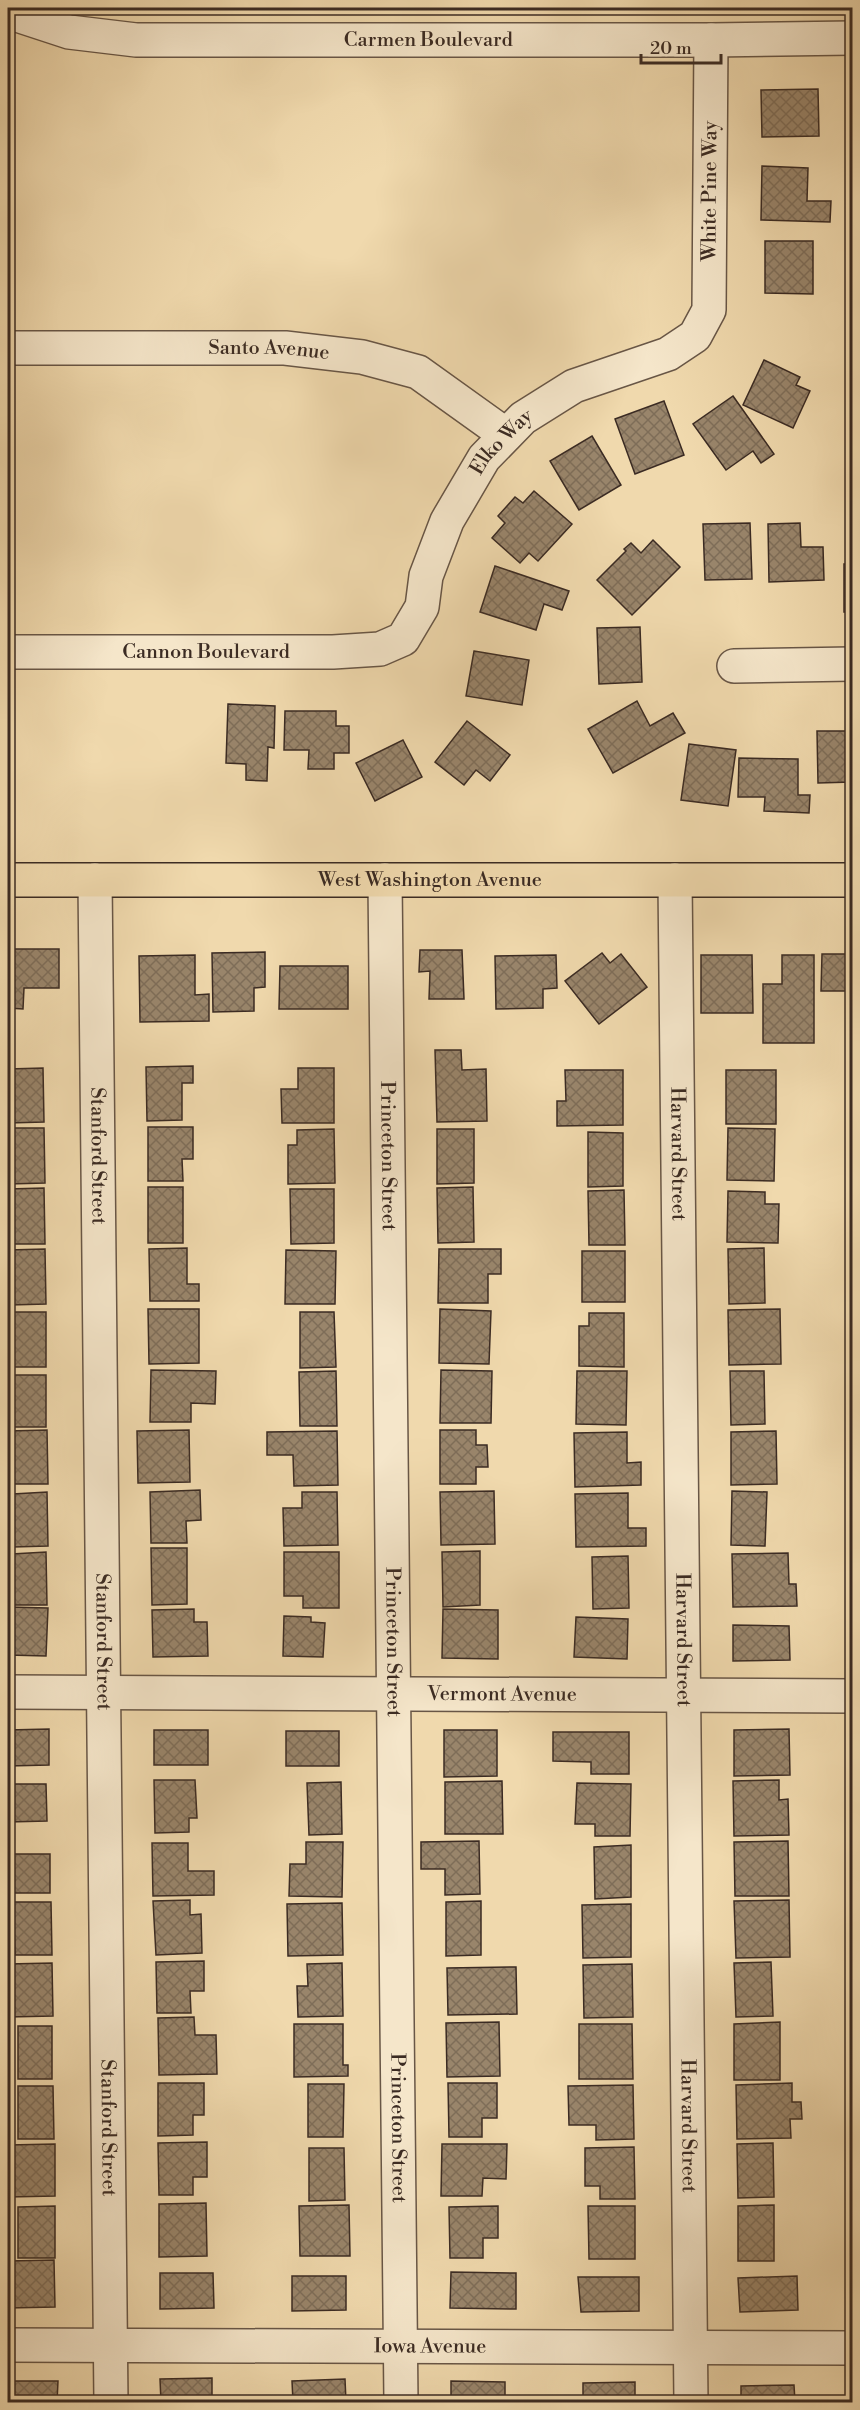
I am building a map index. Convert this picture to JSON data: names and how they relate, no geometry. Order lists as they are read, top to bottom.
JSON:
{
  "streets": {
    "main road": ["West Washington Avenue"],
    "street": [
      "Carmen Boulevard",
      "White Pine Way",
      "Santo Avenue",
      "Elko Way",
      "Cannon Boulevard",
      "Stanford Street",
      "Princeton Street",
      "Harvard Street",
      "Vermont Avenue",
      "Iowa Avenue"
    ]
  },
  "crossings": [
    ["Carmen Boulevard", "White Pine Way"],
    ["White Pine Way", "Elko Way"],
    ["Santo Avenue", "Elko Way"],
    ["Elko Way", "Cannon Boulevard"],
    ["West Washington Avenue", "Stanford Street"],
    ["West Washington Avenue", "Princeton Street"],
    ["West Washington Avenue", "Harvard Street"],
    ["Stanford Street", "Vermont Avenue"],
    ["Stanford Street", "Iowa Avenue"],
    ["Princeton Street", "Vermont Avenue"],
    ["Princeton Street", "Iowa Avenue"],
    ["Harvard Street", "Vermont Avenue"],
    ["Harvard Street", "Iowa Avenue"]
  ],
  "scale_bar": "20 m"
}
